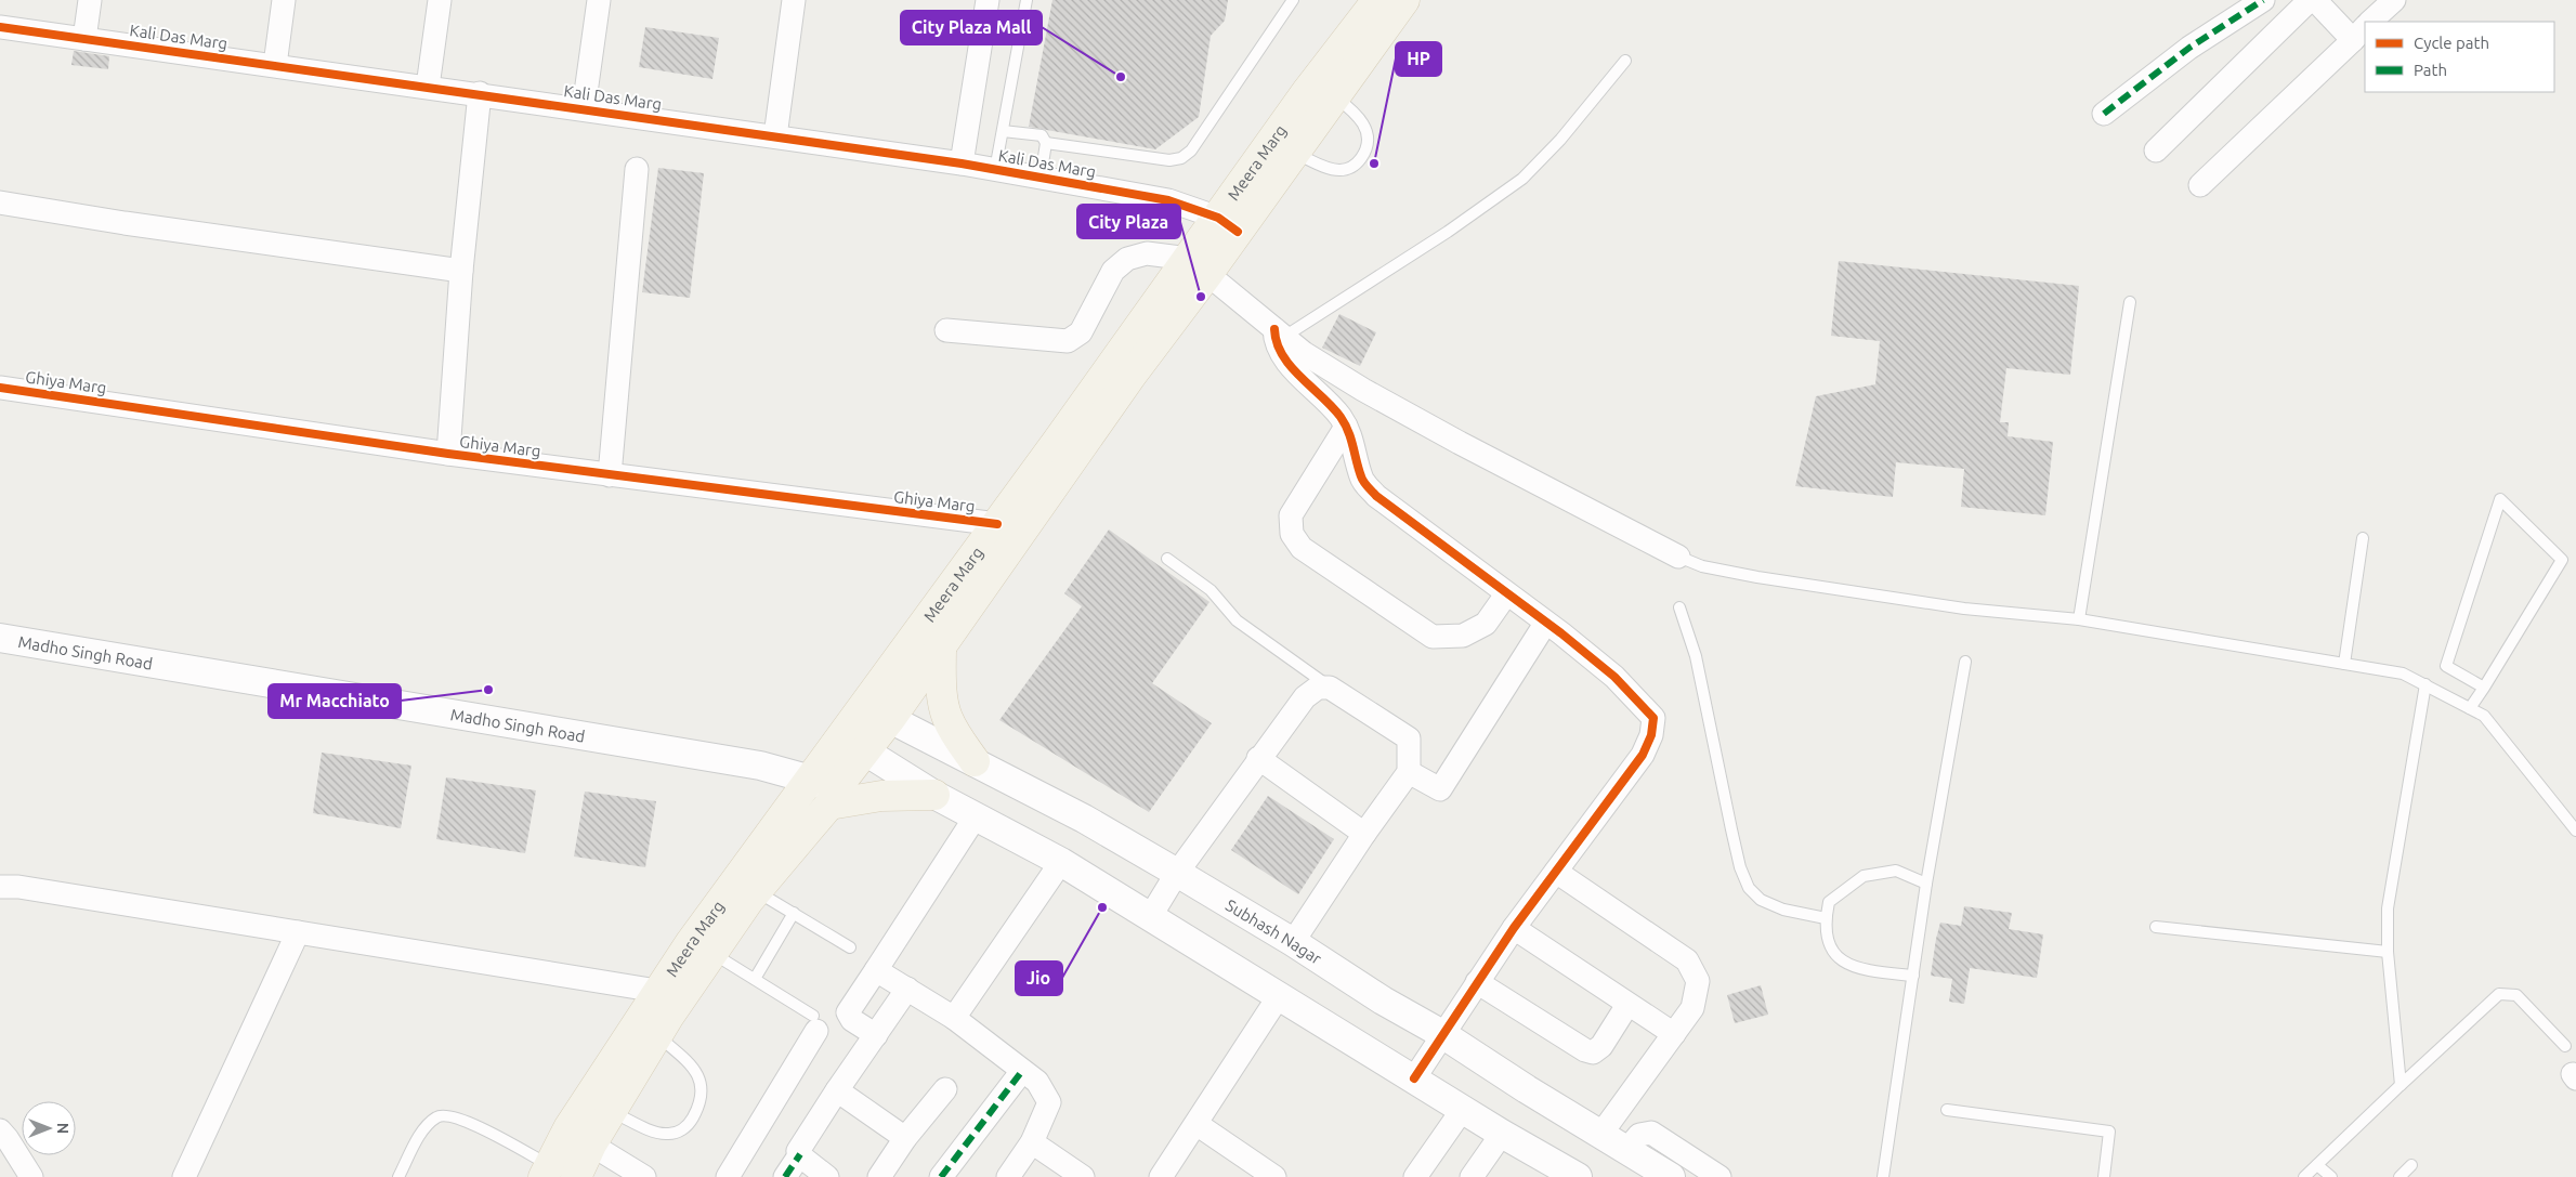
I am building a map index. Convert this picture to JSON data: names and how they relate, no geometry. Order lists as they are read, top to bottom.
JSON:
{
  "streets": {
    "main road": ["Meera Marg"],
    "street": [
      "Kali Das Marg",
      "Ghiya Marg",
      "Madho Singh Road",
      "Subhash Nagar"
    ]
  },
  "crossings": [
    ["Kali Das Marg", "Meera Marg"],
    ["Meera Marg", "Ghiya Marg"],
    ["Meera Marg", "Madho Singh Road"],
    ["Meera Marg", "Subhash Nagar"]
  ],
  "places": [
    "City Plaza Mall",
    "HP",
    "City Plaza",
    "Mr Macchiato",
    "Jio"
  ],
  "legend": ["Cycle path", "Path"],
  "north": "right"
}
